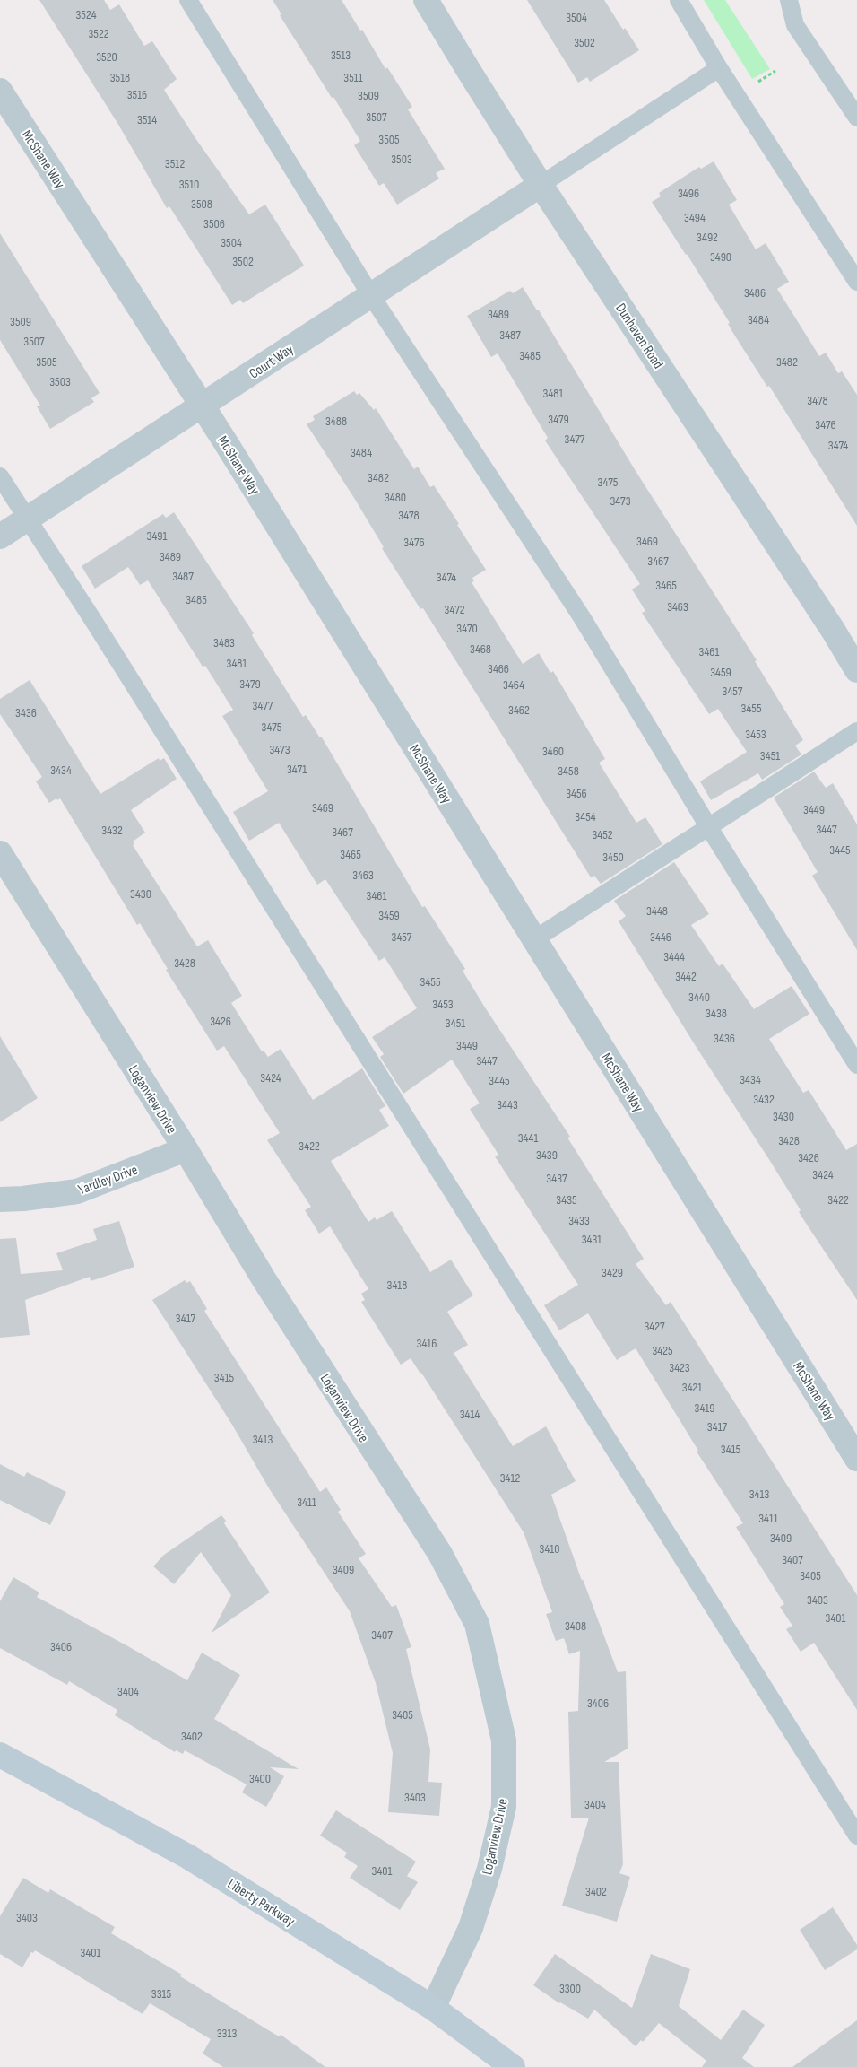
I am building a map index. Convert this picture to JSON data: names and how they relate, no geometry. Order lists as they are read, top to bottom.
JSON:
{
  "streets": {
    "street": [
      "McShane Way",
      "Dunhaven Road",
      "Court Way",
      "Loganview Drive",
      "Yardley Drive",
      "Liberty Parkway"
    ]
  },
  "crossings": [
    ["McShane Way", "Court Way"],
    ["Dunhaven Road", "Court Way"],
    ["Loganview Drive", "Yardley Drive"],
    ["Loganview Drive", "Liberty Parkway"]
  ],
  "house_numbers": [
    "3524",
    "3504",
    "3522",
    "3502",
    "3513",
    "3520",
    "3518",
    "3511",
    "3516",
    "3509",
    "3507",
    "3514",
    "3505",
    "3503",
    "3512",
    "3510",
    "3496",
    "3508",
    "3494",
    "3506",
    "3492",
    "3504",
    "3490",
    "3502",
    "3486",
    "3489",
    "3484",
    "3509",
    "3487",
    "3507",
    "3485",
    "3505",
    "3482",
    "3503",
    "3481",
    "3478",
    "3479",
    "3488",
    "3476",
    "3477",
    "3474",
    "3484",
    "3482",
    "3475",
    "3480",
    "3473",
    "3478",
    "3491",
    "3469",
    "3476",
    "3489",
    "3467",
    "3487",
    "3474",
    "3465",
    "3485",
    "3463",
    "3472",
    "3470",
    "3483",
    "3468",
    "3461",
    "3481",
    "3466",
    "3459",
    "3479",
    "3464",
    "3457",
    "3477",
    "3455",
    "3462",
    "3436",
    "3475",
    "3453",
    "3473",
    "3460",
    "3451",
    "3471",
    "3434",
    "3458",
    "3456",
    "3469",
    "3449",
    "3454",
    "3447",
    "3432",
    "3467",
    "3452",
    "3445",
    "3465",
    "3450",
    "3463",
    "3430",
    "3461",
    "3448",
    "3459",
    "3457",
    "3446",
    "3444",
    "3428",
    "3442",
    "3455",
    "3440",
    "3453",
    "3438",
    "3426",
    "3451",
    "3436",
    "3449",
    "3447",
    "3424",
    "3434",
    "3445",
    "3432",
    "3443",
    "3430",
    "3441",
    "3428",
    "3422",
    "3439",
    "3426",
    "3424",
    "3437",
    "3435",
    "3422",
    "3433",
    "3431",
    "3429",
    "3418",
    "3417",
    "3427",
    "3416",
    "3425",
    "3423",
    "3415",
    "3421",
    "3419",
    "3414",
    "3417",
    "3413",
    "3415",
    "3412",
    "3413",
    "3411",
    "3411",
    "3409",
    "3410",
    "3407",
    "3409",
    "3405",
    "3403",
    "3401",
    "3408",
    "3407",
    "3406",
    "3404",
    "3406",
    "3405",
    "3402",
    "3400",
    "3403",
    "3404",
    "3401",
    "3402",
    "3403",
    "3401",
    "3300",
    "3315",
    "3313"
  ]
}
